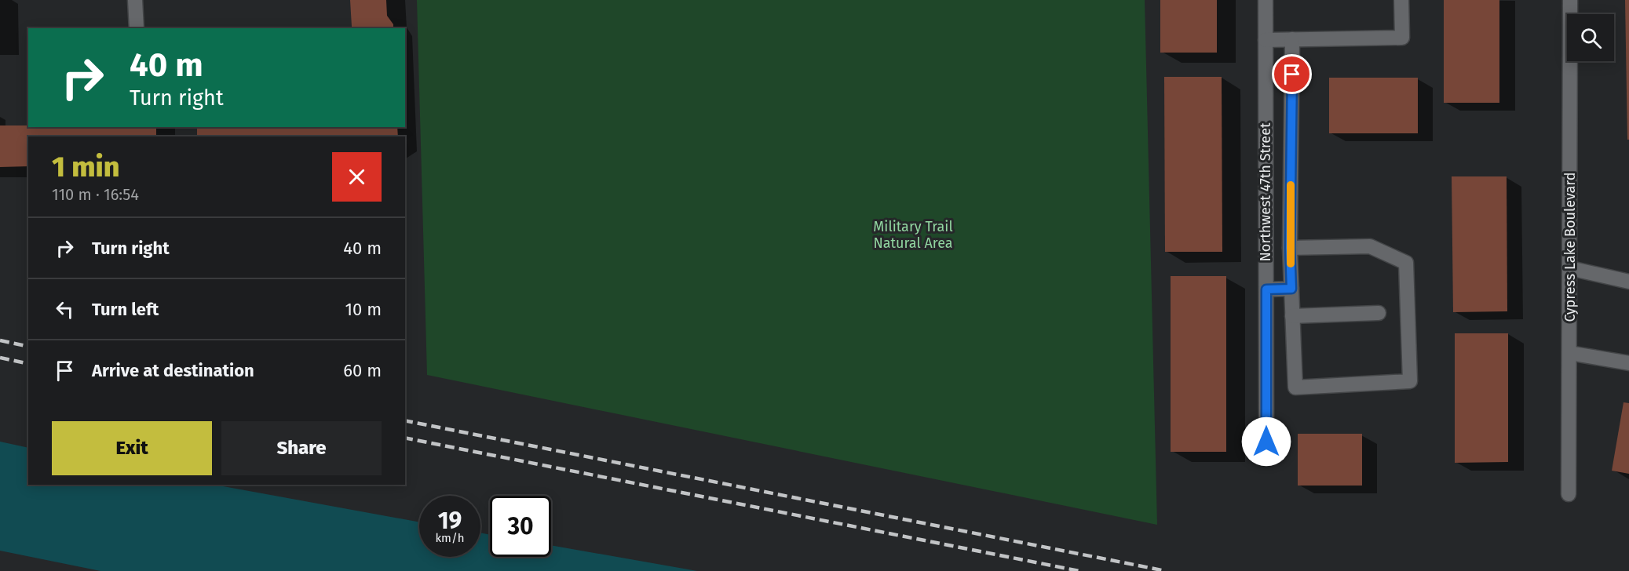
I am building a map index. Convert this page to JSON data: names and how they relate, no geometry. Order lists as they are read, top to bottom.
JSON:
{
  "streets": {
    "street": ["Northwest 47th Street", "Cypress Lake Boulevard"]
  },
  "parks": ["Military Trail Natural Area"],
  "page": {
    "turn": ["40 m", "Turn right"],
    "heading": ["1 min", "110 m · 16:54"],
    "list": [
      {
        "name": "Turn right",
        "value": "40 m"
      },
      {
        "name": "Turn left",
        "value": "10 m"
      },
      {
        "name": "Arrive at destination",
        "value": "60 m"
      }
    ],
    "buttons": ["Exit", "Share"],
    "speed": "19 km/h",
    "limit": "30"
  }
}
